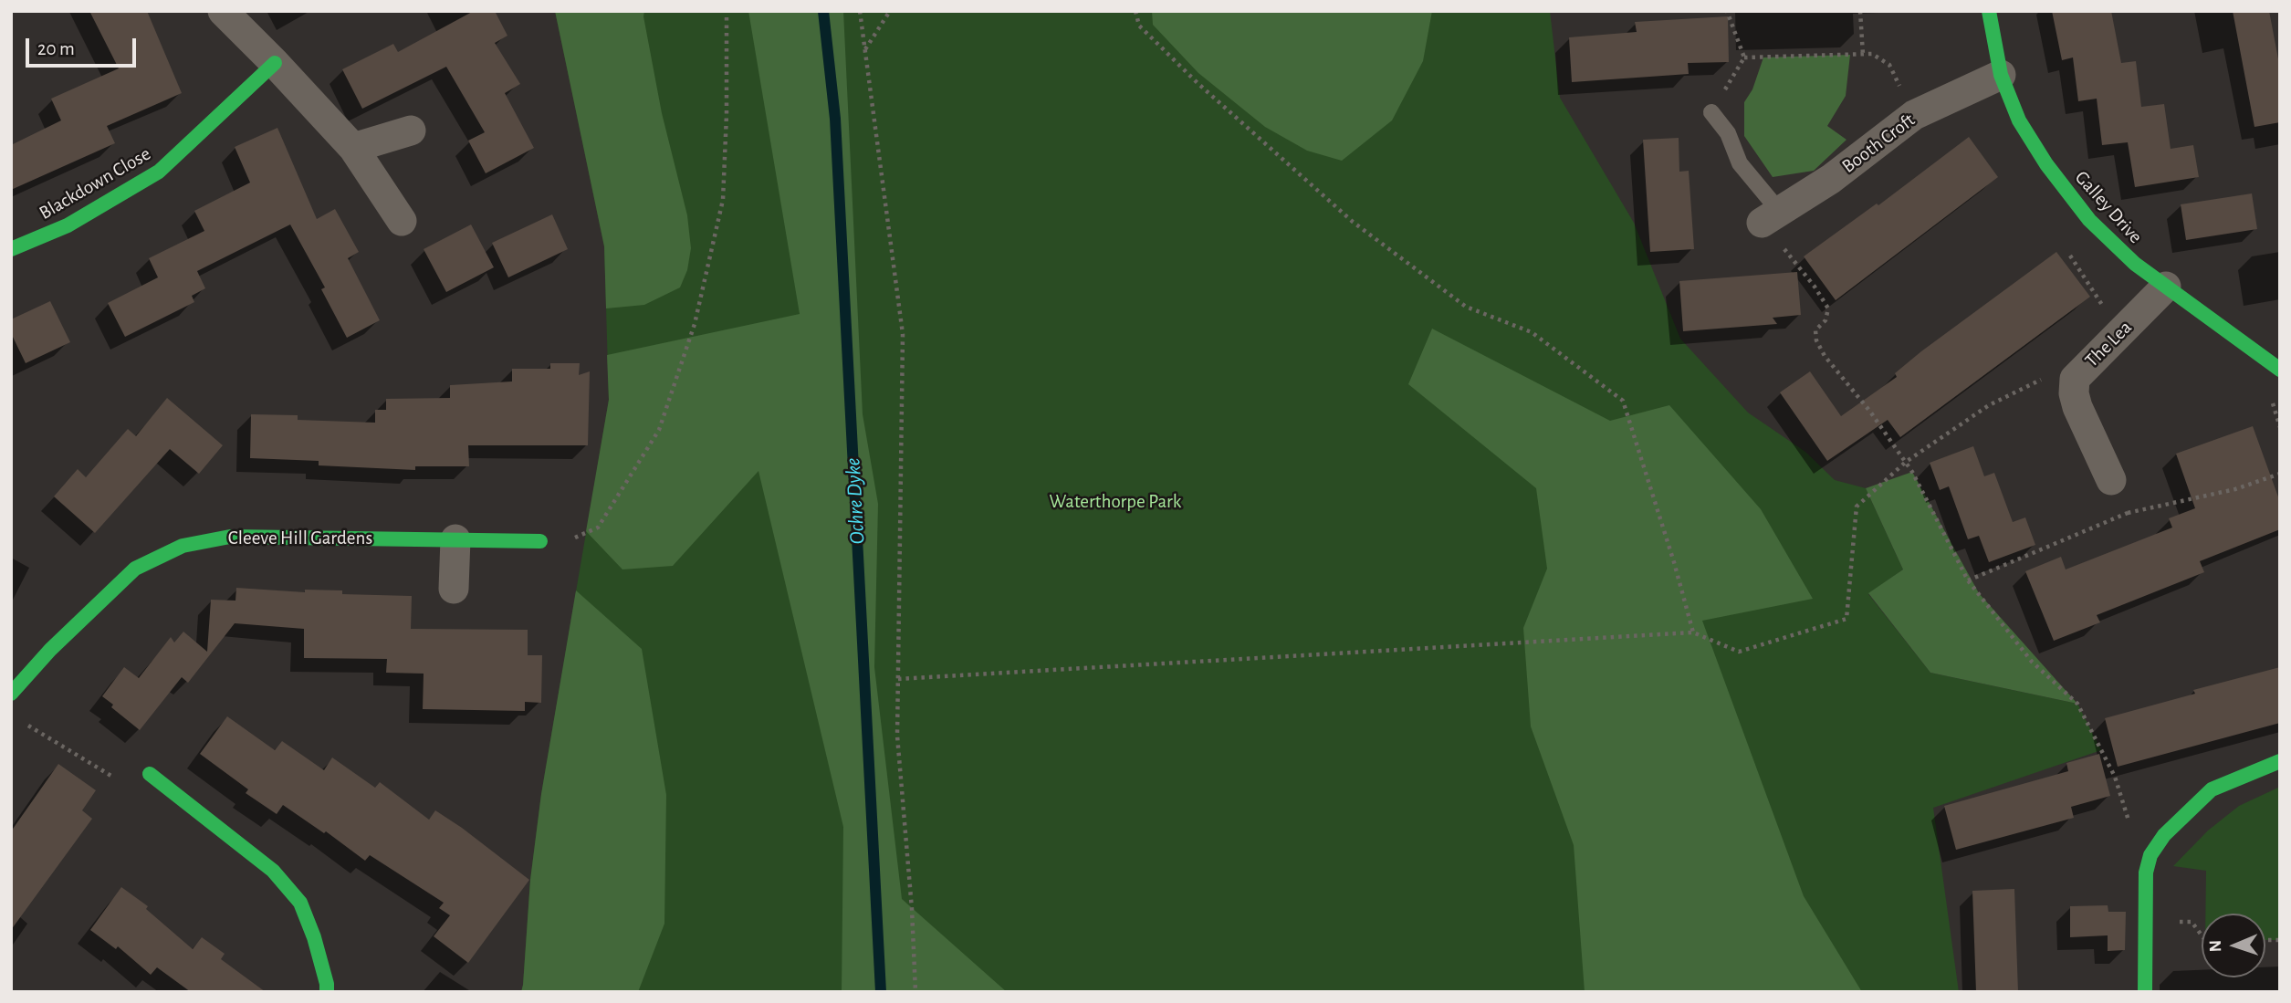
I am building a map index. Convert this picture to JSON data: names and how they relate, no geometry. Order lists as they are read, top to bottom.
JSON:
{
  "streets": {
    "street": [
      "Booth Croft",
      "Blackdown Close",
      "Galley Drive",
      "The Lea",
      "Cleeve Hill Gardens"
    ]
  },
  "crossings": [
    ["Booth Croft", "Galley Drive"],
    ["Galley Drive", "The Lea"]
  ],
  "water": ["Ochre Dyke"],
  "parks": ["Waterthorpe Park"],
  "scale_bar": "20 m",
  "north": "left"
}
